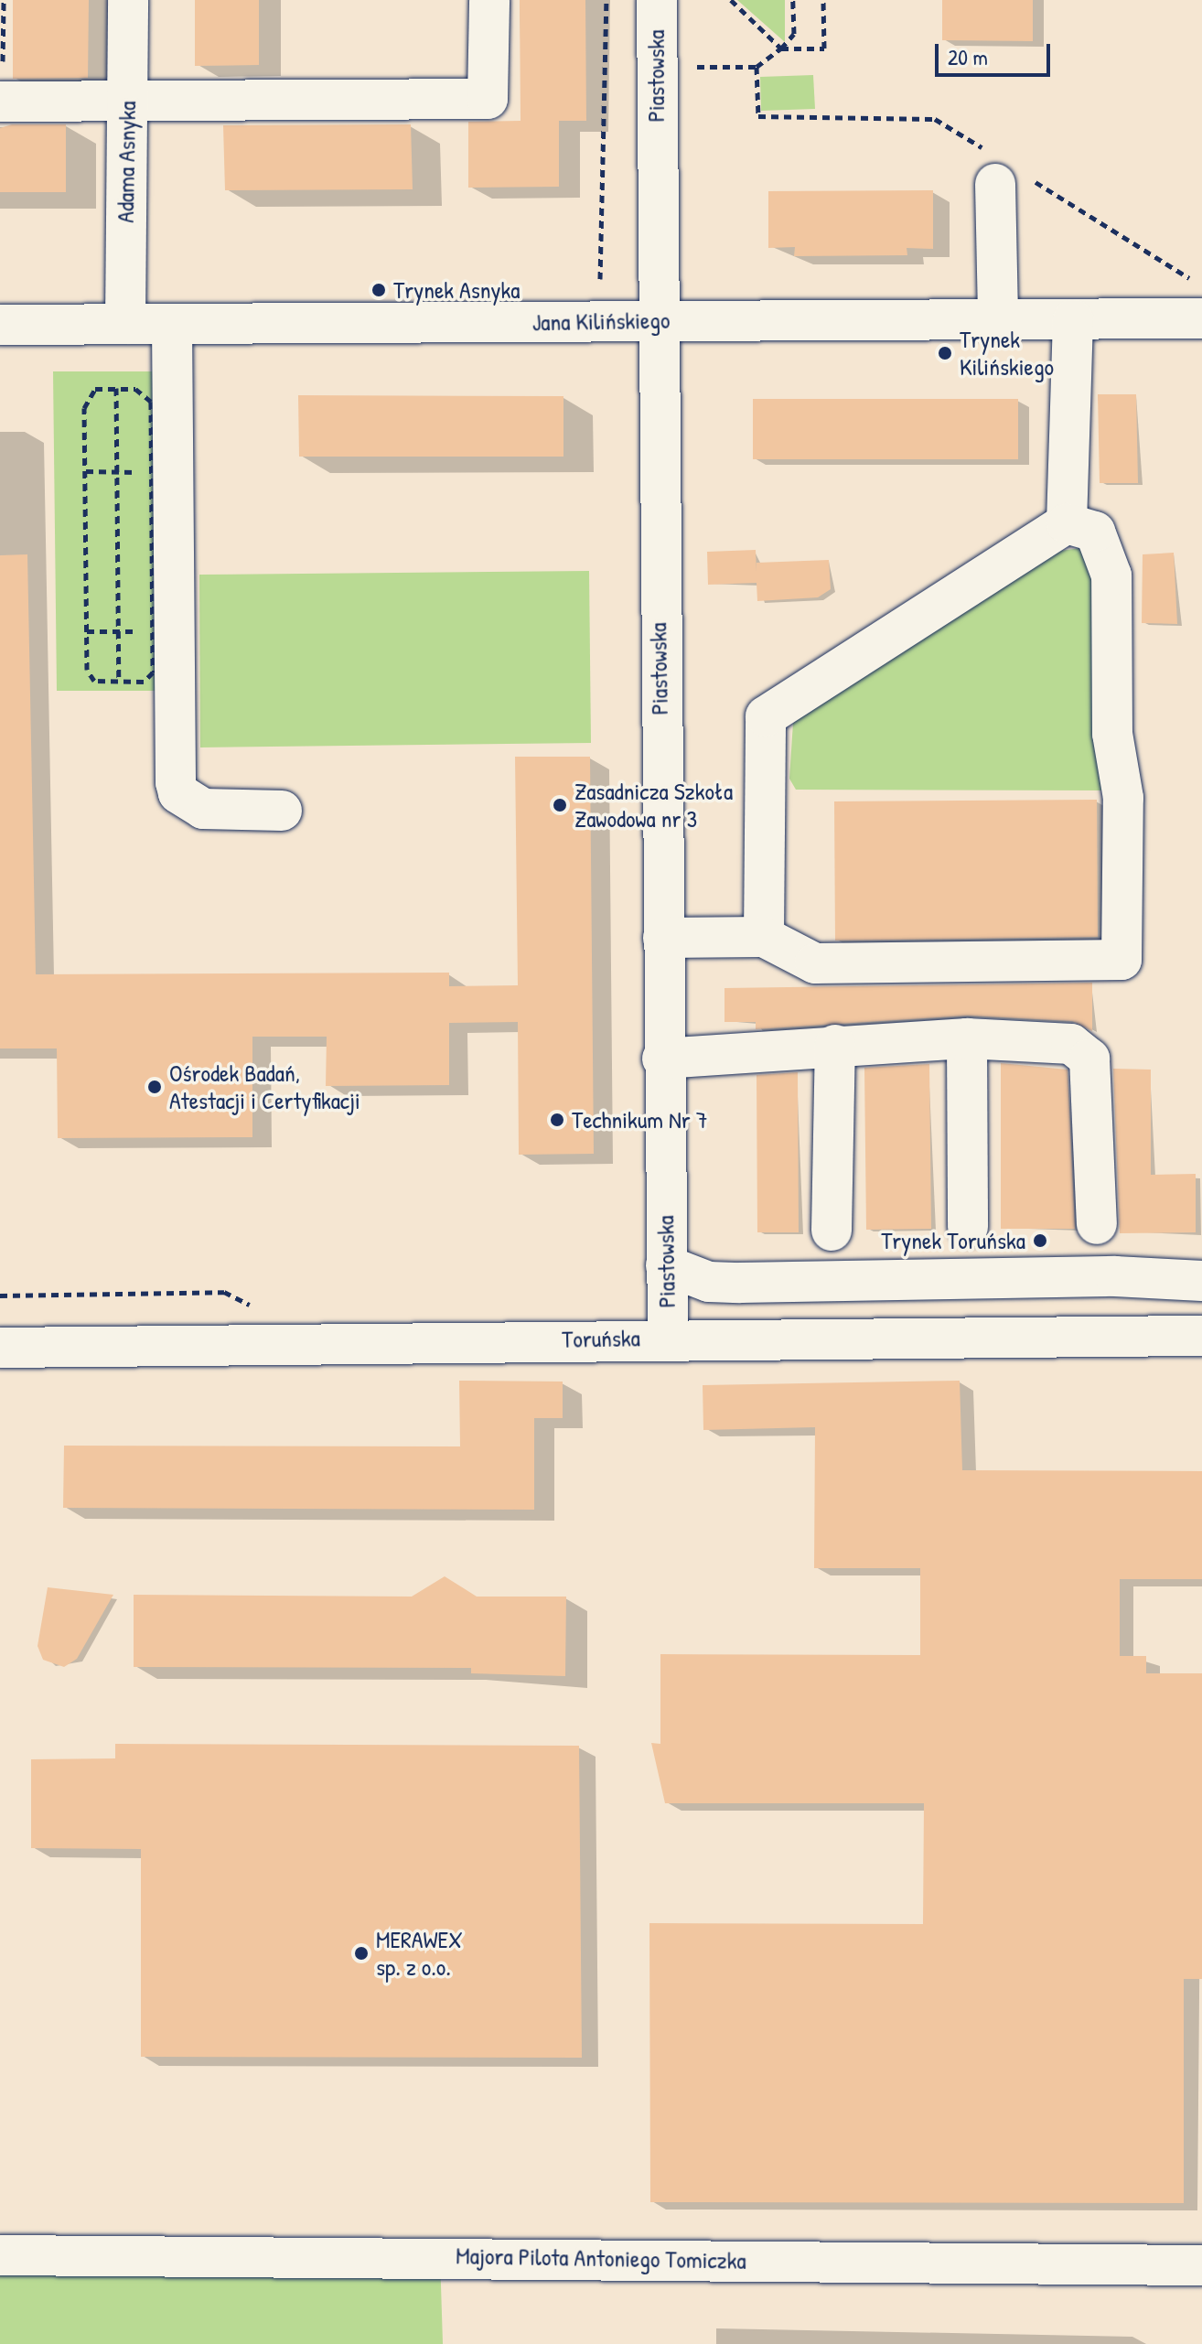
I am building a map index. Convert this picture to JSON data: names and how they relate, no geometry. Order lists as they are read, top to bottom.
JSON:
{
  "streets": {
    "street": [
      "Piastowska",
      "Adama Asnyka",
      "Jana Kilińskiego",
      "Toruńska",
      "Majora Pilota Antoniego Tomiczka"
    ]
  },
  "crossings": [
    ["Piastowska", "Jana Kilińskiego"],
    ["Piastowska", "Toruńska"],
    ["Adama Asnyka", "Jana Kilińskiego"]
  ],
  "places": [
    "Trynek Asnyka",
    "Trynek Kilińskiego",
    "Zasadnicza Szkoła Zawodowa nr 3",
    "Ośrodek Badań, Atestacji i Certyfikacji",
    "Technikum Nr 7",
    "Trynek Toruńska",
    "MERAWEX sp. z o.o."
  ],
  "scale_bar": "20 m"
}
